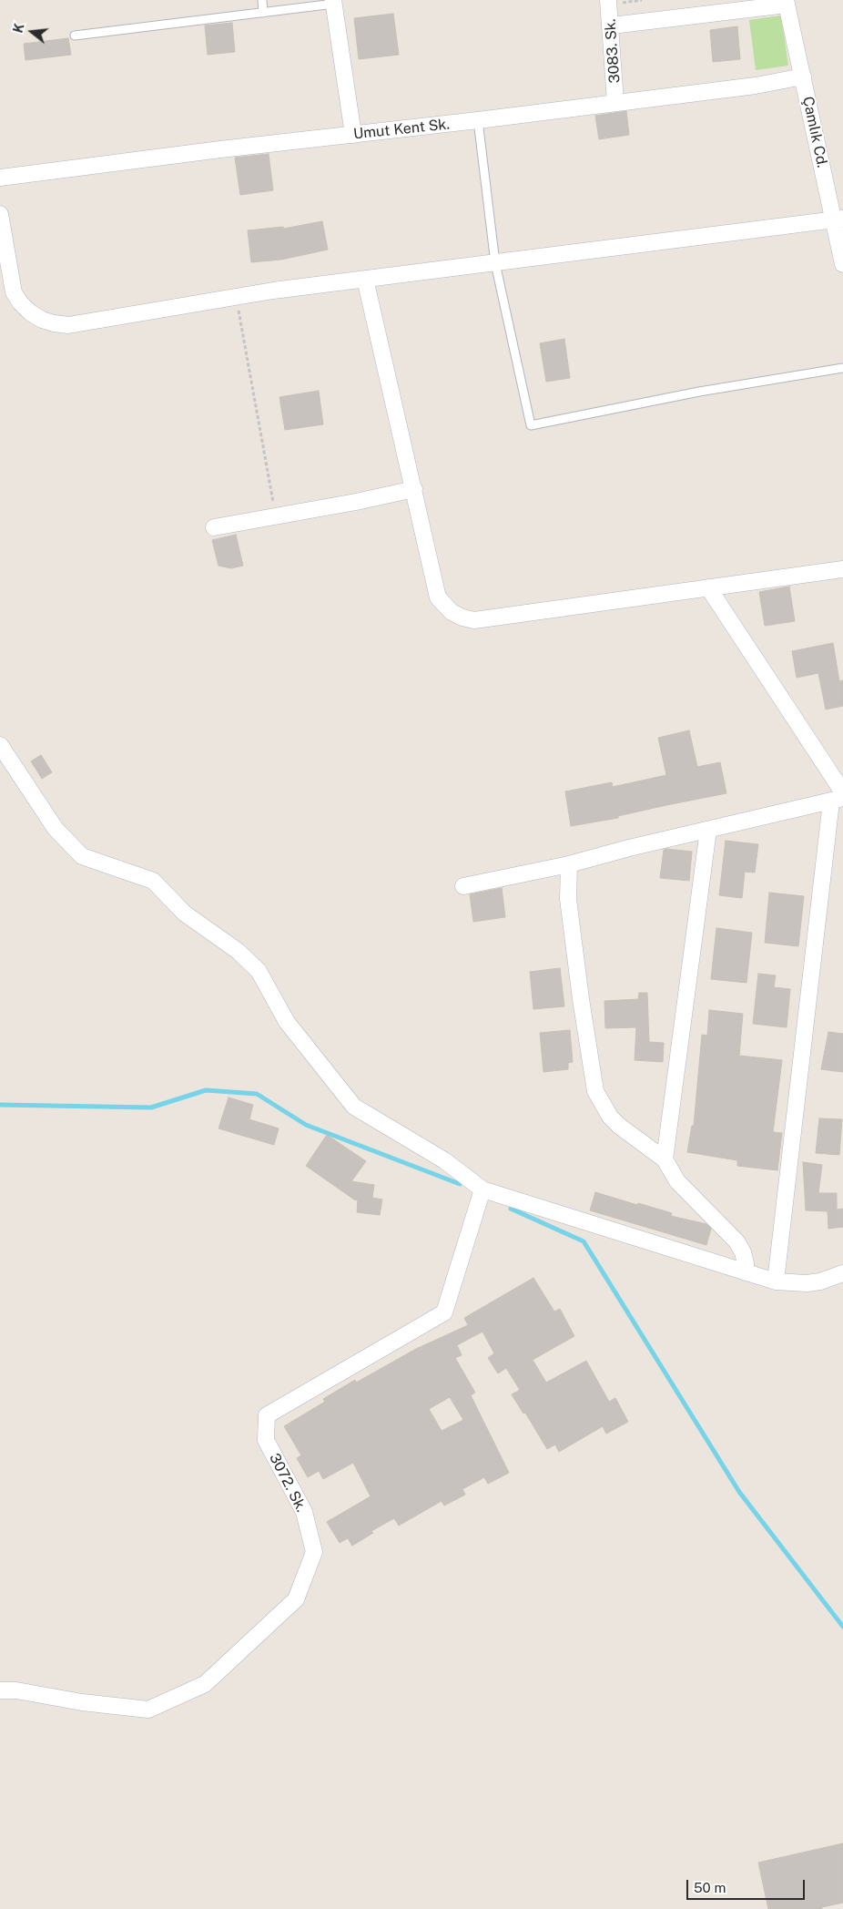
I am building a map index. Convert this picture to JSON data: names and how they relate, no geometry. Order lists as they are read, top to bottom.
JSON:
{
  "streets": {
    "street": [
      "3083. Sk.",
      "Umut Kent Sk.",
      "Çamlık Cd.",
      "3072. Sk."
    ]
  },
  "crossings": [
    ["3083. Sk.", "Umut Kent Sk."],
    ["Umut Kent Sk.", "Çamlık Cd."]
  ],
  "scale_bar": "50 m",
  "north": "left"
}
